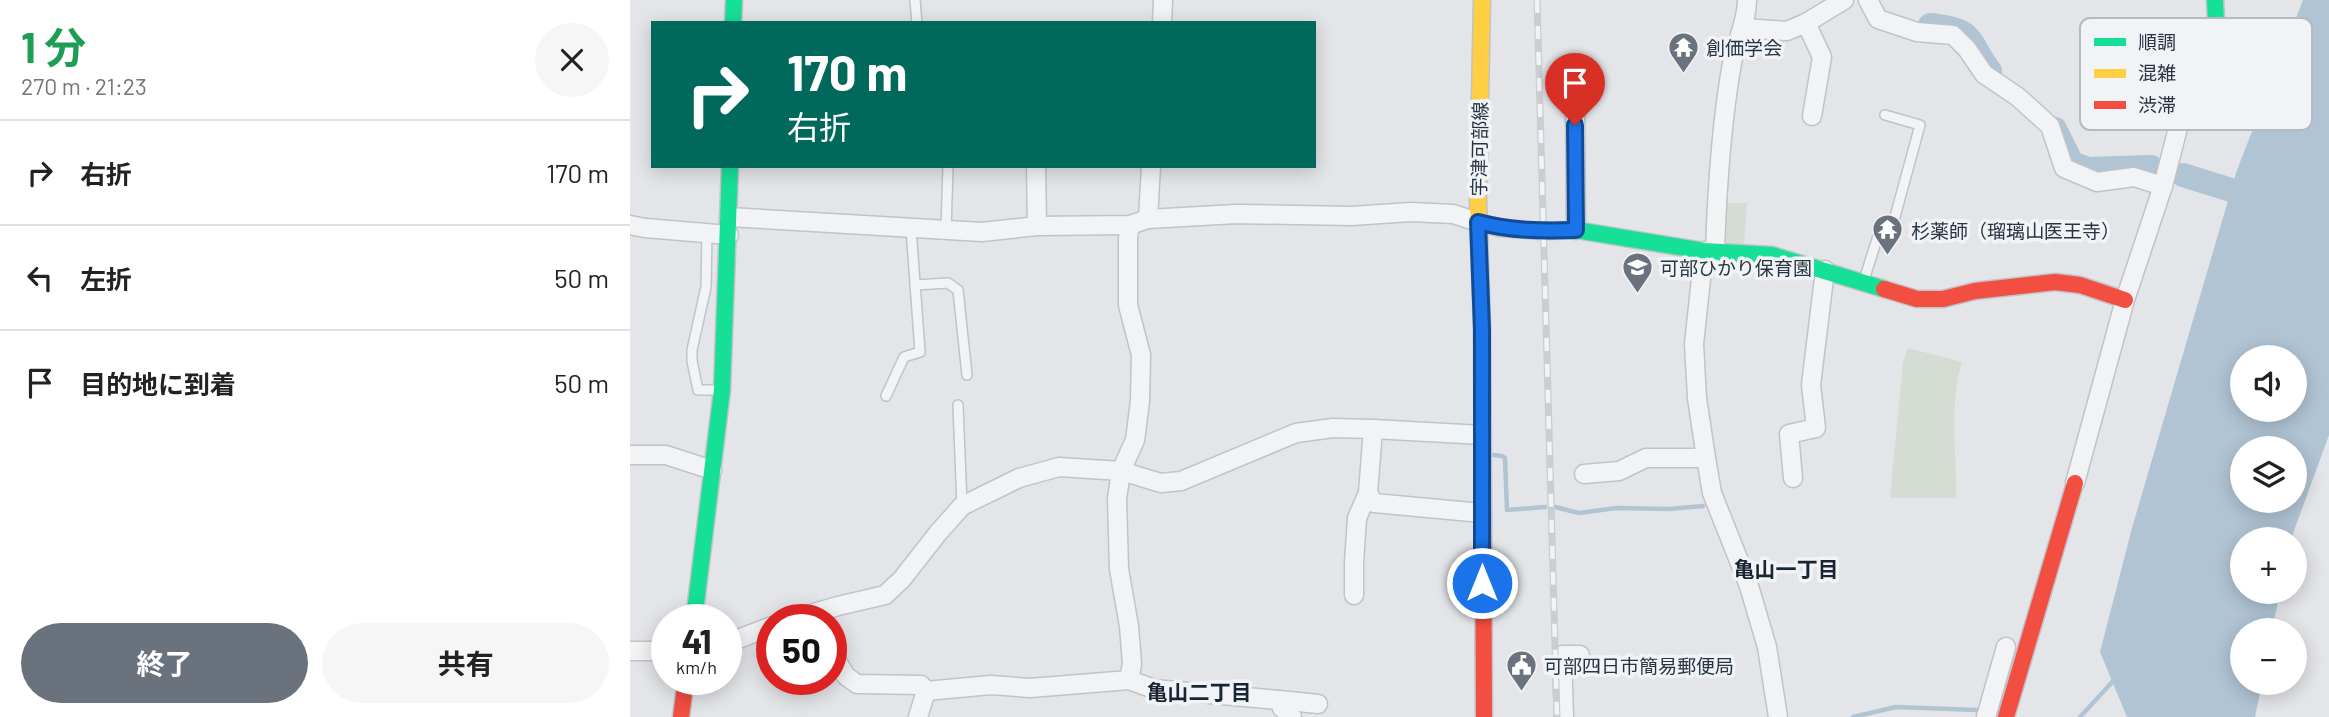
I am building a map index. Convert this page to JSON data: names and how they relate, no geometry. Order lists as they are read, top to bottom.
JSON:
{
  "streets": {
    "street": ["宇津可部線"]
  },
  "districts": ["亀山一丁目", "亀山二丁目"],
  "places": {
    "temple": ["創価学会", "杉薬師（瑠璃山医王寺）"],
    "school or university": ["可部ひかり保育園"],
    "public building": ["可部四日市簡易郵便局"]
  },
  "legend": ["順調", "混雑", "渋滞"],
  "page": {
    "heading": ["1 分", "270 m · 21:23"],
    "turn": ["170 m", "右折"],
    "list": [
      {
        "name": "右折",
        "value": "170 m"
      },
      {
        "name": "左折",
        "value": "50 m"
      },
      {
        "name": "目的地に到着",
        "value": "50 m"
      }
    ],
    "map_buttons": ["+", "−"],
    "speed": "41 km/h",
    "limit": "50",
    "buttons": ["終了", "共有"]
  }
}
